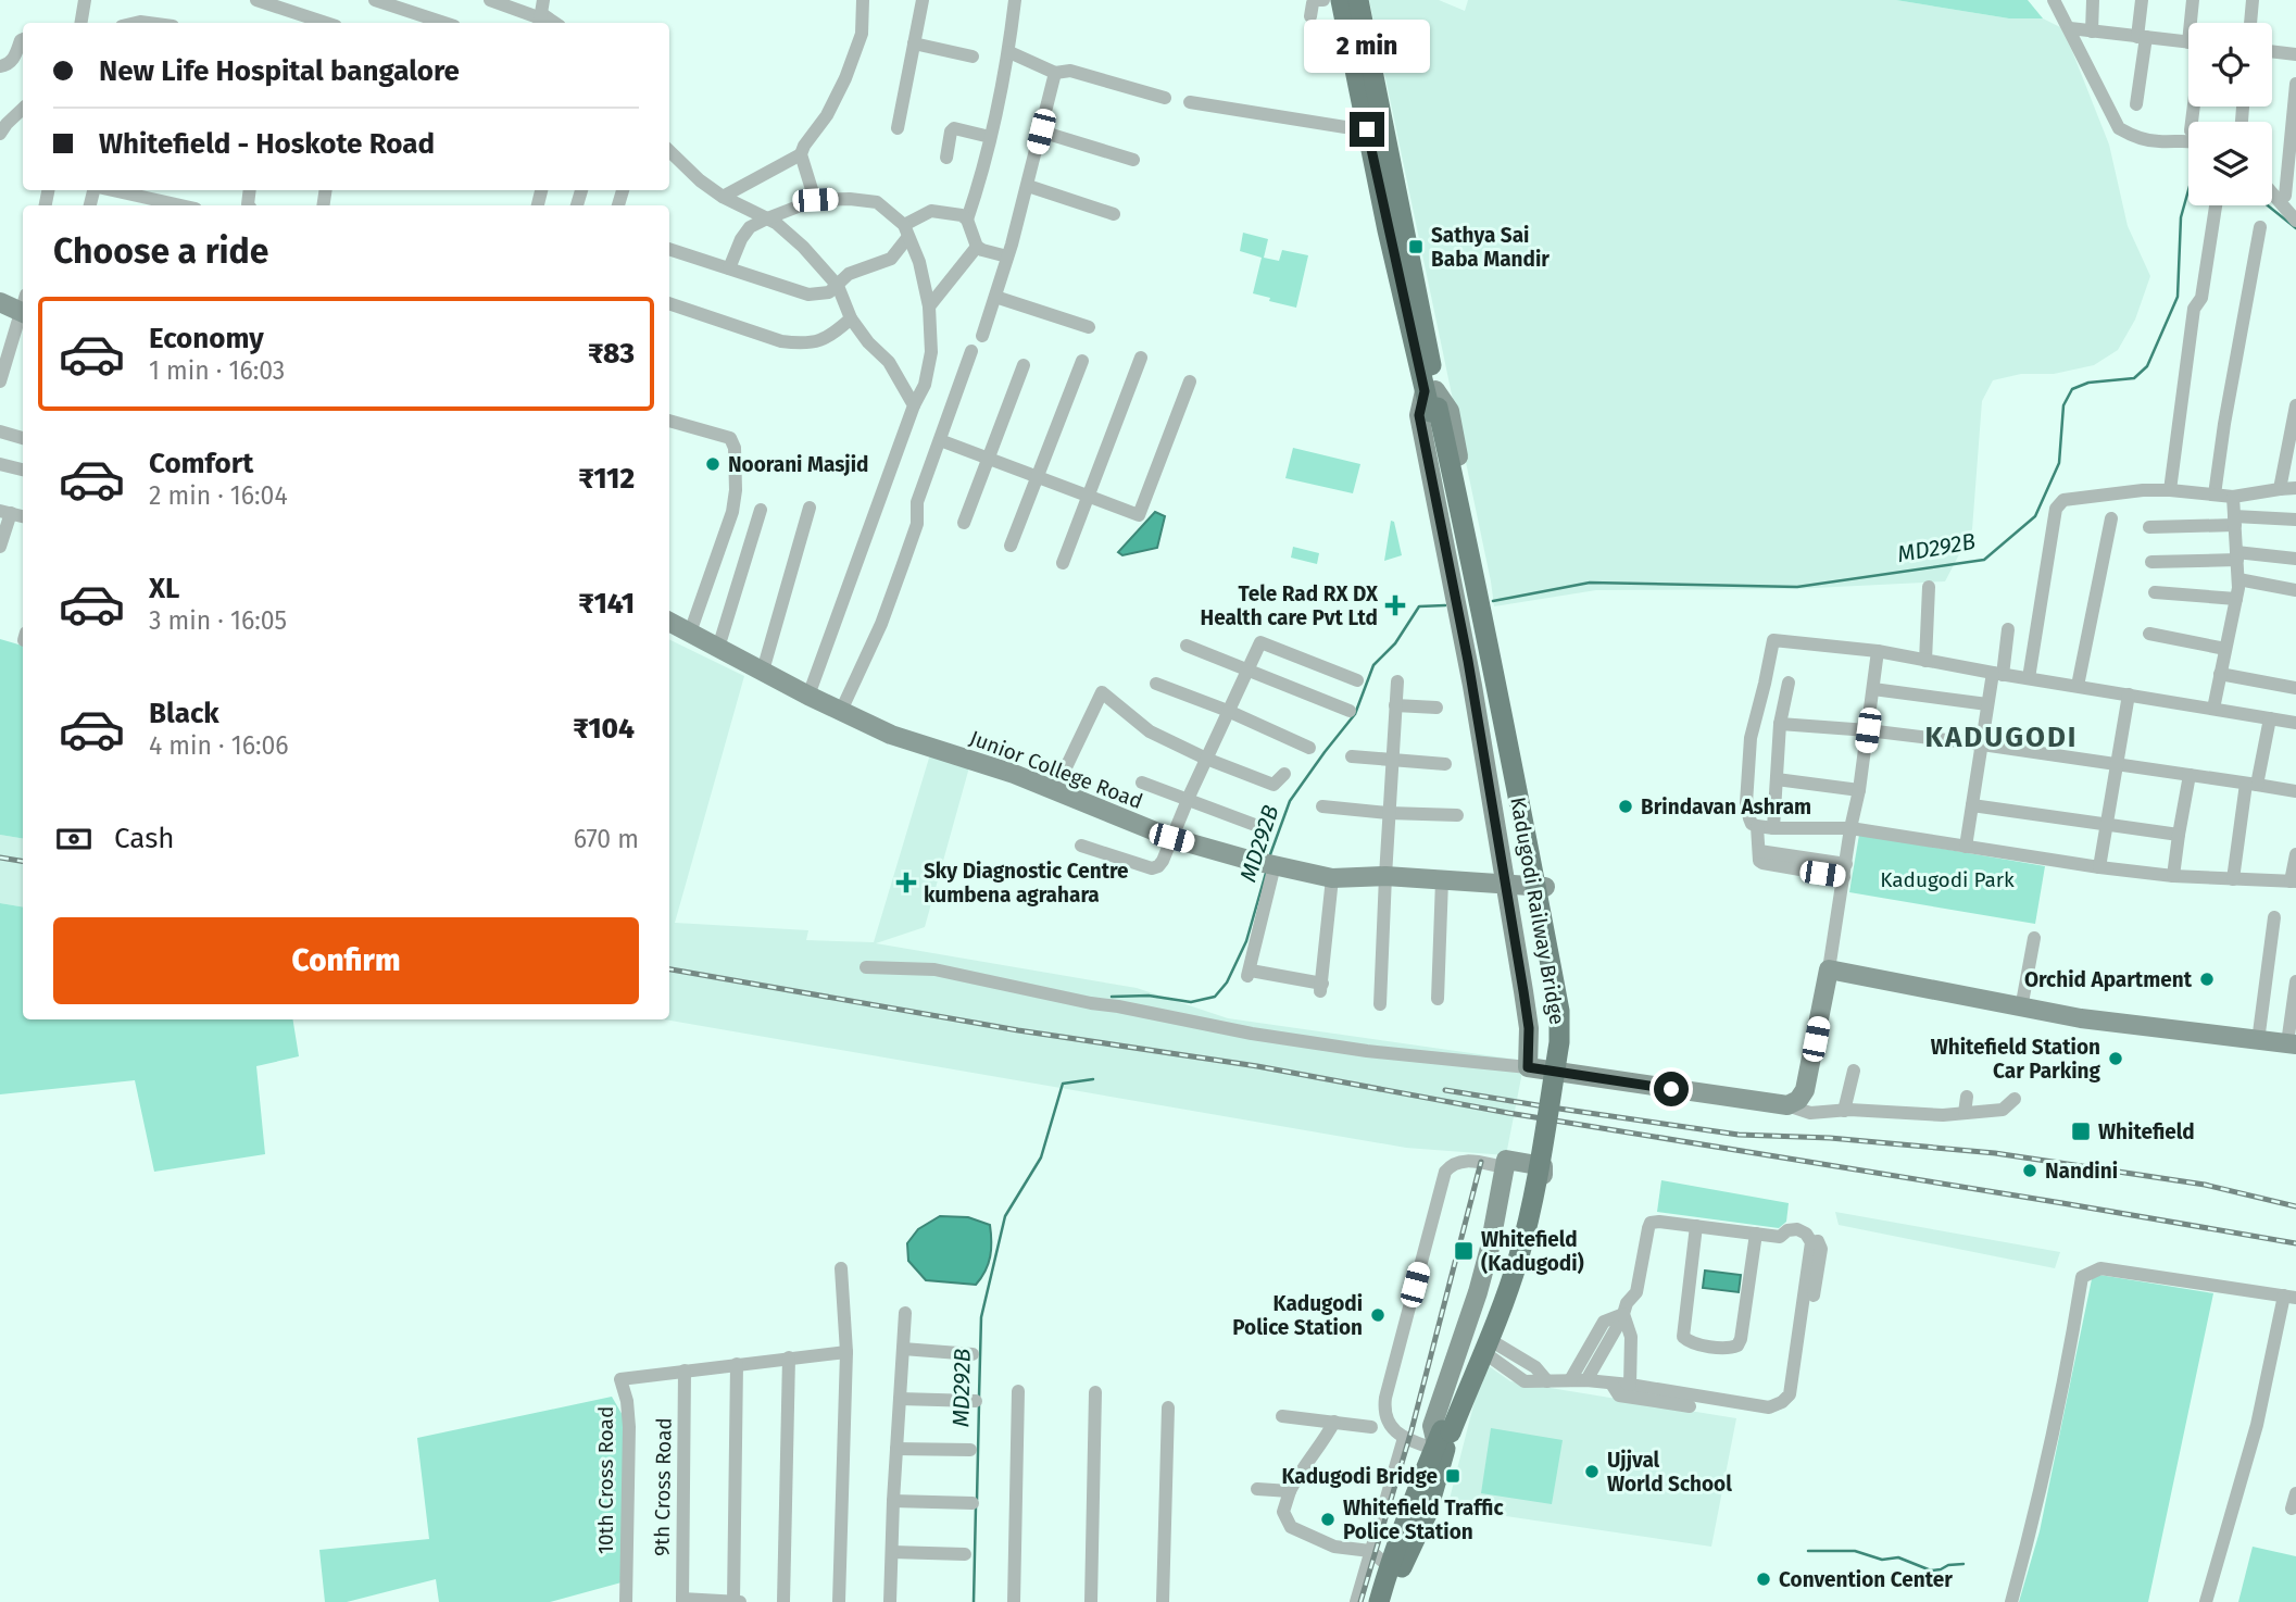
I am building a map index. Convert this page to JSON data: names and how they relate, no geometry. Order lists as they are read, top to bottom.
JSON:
{
  "streets": {
    "main road": ["Kadugodi Railway Bridge"],
    "street": ["Junior College Road", "10th Cross Road", "9th Cross Road"]
  },
  "crossings": [
    ["10th Cross Road", "9th Cross Road"]
  ],
  "districts": ["KADUGODI"],
  "water": ["MD292B"],
  "parks": ["Kadugodi Park"],
  "places": {
    "transit": [
      "Sathya Sai Baba Mandir",
      "Whitefield",
      "Whitefield (Kadugodi)",
      "Kadugodi Bridge"
    ],
    "other": [
      "Noorani Masjid",
      "Brindavan Ashram",
      "Orchid Apartment",
      "Whitefield Station Car Parking",
      "Nandini",
      "Kadugodi Police Station",
      "Ujjval World School",
      "Whitefield Traffic Police Station",
      "Convention Center"
    ],
    "health": ["Tele Rad RX DX Health care Pvt Ltd", "Sky Diagnostic Centre kumbena agrahara"]
  },
  "page": {
    "bubble": "2 min",
    "banner": ["New Life Hospital bangalore", "Whitefield - Hoskote Road"],
    "heading": "Choose a ride",
    "list": [
      {
        "name": "Economy",
        "note": "1 min · 16:03",
        "value": "₹83"
      },
      {
        "name": "Comfort",
        "note": "2 min · 16:04",
        "value": "₹112"
      },
      {
        "name": "XL",
        "note": "3 min · 16:05",
        "value": "₹141"
      },
      {
        "name": "Black",
        "note": "4 min · 16:06",
        "value": "₹104"
      }
    ],
    "pay": ["Cash", "670 m"],
    "buttons": "Confirm"
  }
}
